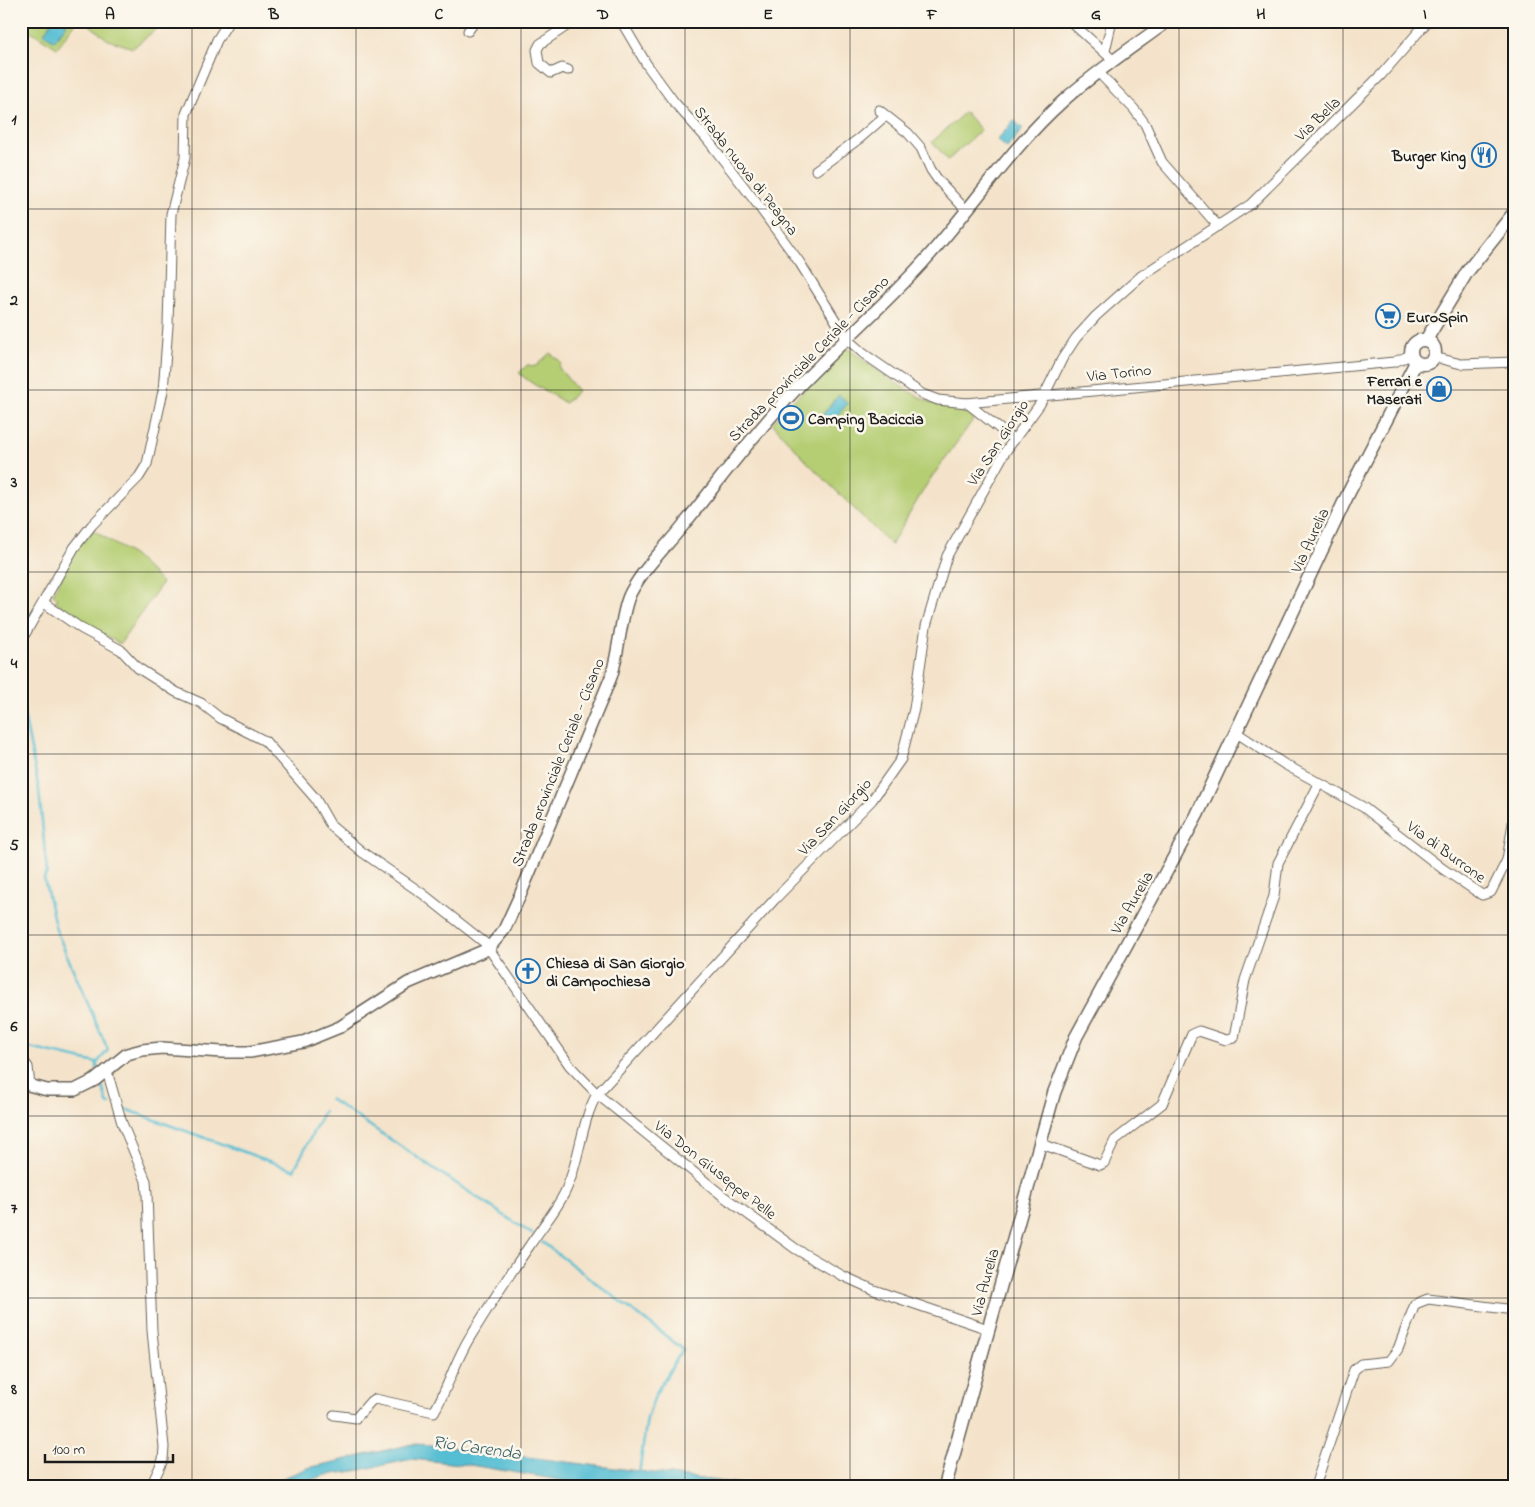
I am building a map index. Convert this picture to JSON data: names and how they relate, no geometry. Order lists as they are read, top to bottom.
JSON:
{
  "streets": {
    "main road": ["Strada provinciale Ceriale - Cisano", "Via Aurelia"],
    "street": [
      "Via Bella",
      "Strada nuova di Peagna",
      "Via Torino",
      "Via San Giorgio",
      "Via di Burrone",
      "Via Don Giuseppe Pelle"
    ]
  },
  "crossings": [
    ["Via Bella", "Via Torino"],
    ["Via Bella", "Via San Giorgio"],
    ["Strada nuova di Peagna", "Strada provinciale Ceriale - Cisano"],
    ["Strada nuova di Peagna", "Via Torino"],
    ["Strada provinciale Ceriale - Cisano", "Via Torino"],
    ["Strada provinciale Ceriale - Cisano", "Via Don Giuseppe Pelle"],
    ["Via Torino", "Via San Giorgio"],
    ["Via Torino", "Via Aurelia"],
    ["Via San Giorgio", "Via Don Giuseppe Pelle"],
    ["Via Aurelia", "Via di Burrone"],
    ["Via Aurelia", "Via Don Giuseppe Pelle"]
  ],
  "water": ["Rio Carenda"],
  "places": {
    "restaurant": ["Burger King"],
    "supermarket": ["EuroSpin"],
    "shop": ["Ferrari e Maserati"],
    "sports": ["Camping Baciccia"],
    "church": ["Chiesa di San Giorgio di Campochiesa"]
  },
  "scale_bar": "100 m",
  "grid": {
    "columns": [
      "A",
      "B",
      "C",
      "D",
      "E",
      "F",
      "G",
      "H",
      "I"
    ],
    "rows": [
      "1",
      "2",
      "3",
      "4",
      "5",
      "6",
      "7",
      "8"
    ]
  }
}
